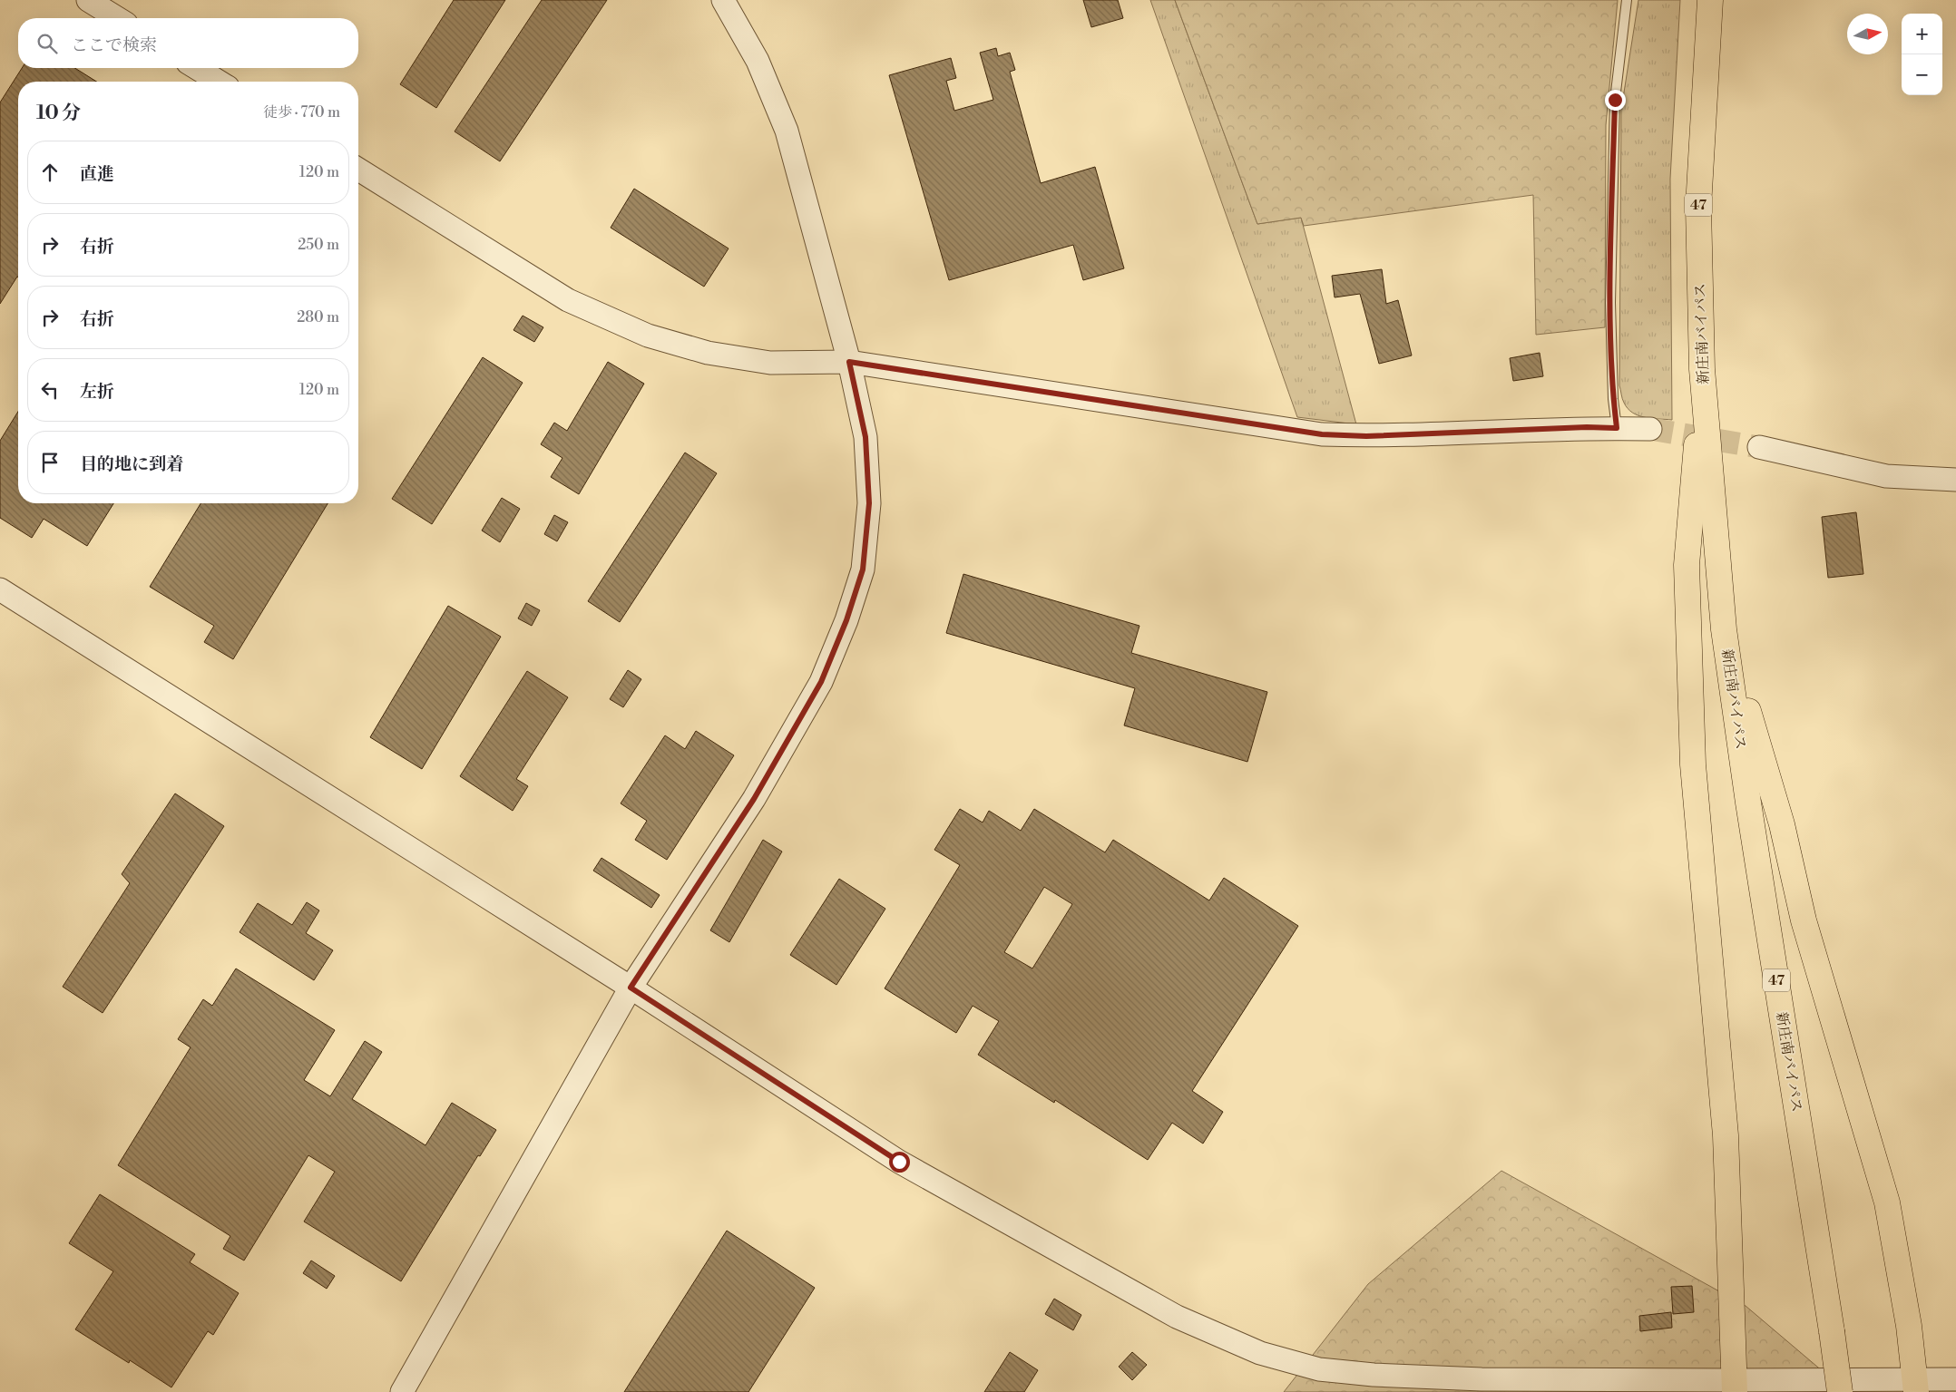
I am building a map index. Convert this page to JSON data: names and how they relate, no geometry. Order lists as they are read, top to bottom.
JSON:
{
  "streets": {
    "highway": ["47", "新庄南バイパス"]
  },
  "north": "right",
  "page": {
    "map_buttons": ["+", "−"],
    "search": "ここで検索",
    "heading": ["10 分", "徒歩 · 770 m"],
    "list": [
      ["直進", "120 m"],
      ["右折", "250 m"],
      ["右折", "280 m"],
      ["左折", "120 m"],
      "目的地に到着"
    ]
  }
}
